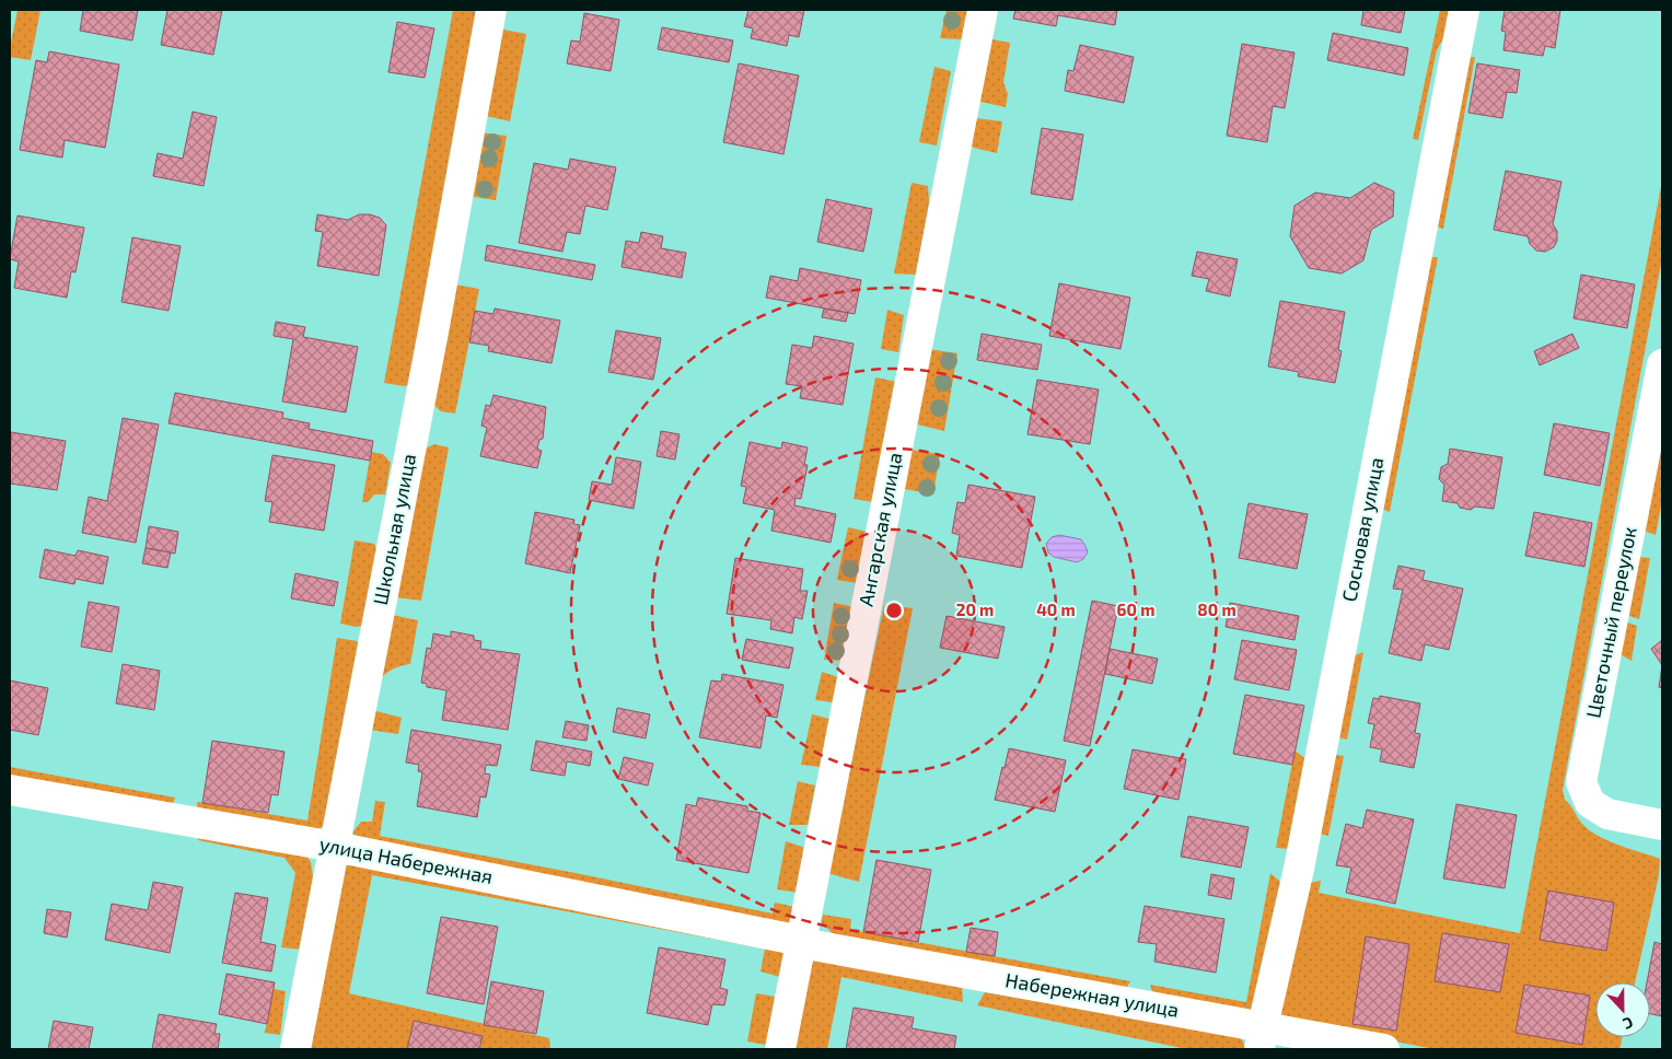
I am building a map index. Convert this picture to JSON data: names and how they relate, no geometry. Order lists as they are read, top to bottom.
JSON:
{
  "streets": {
    "street": [
      "Школьная улица",
      "Ангарская улица",
      "Сосновая улица",
      "Цветочный переулок",
      "улица Набережная",
      "Набережная улица"
    ]
  },
  "crossings": [
    ["Школьная улица", "улица Набережная"],
    ["Ангарская улица", "улица Набережная"],
    ["Ангарская улица", "Набережная улица"],
    ["Сосновая улица", "Набережная улица"],
    ["улица Набережная", "Набережная улица"]
  ],
  "north": "bottom",
  "rings": [
    "20 m",
    "40 m",
    "60 m",
    "80 m"
  ]
}
